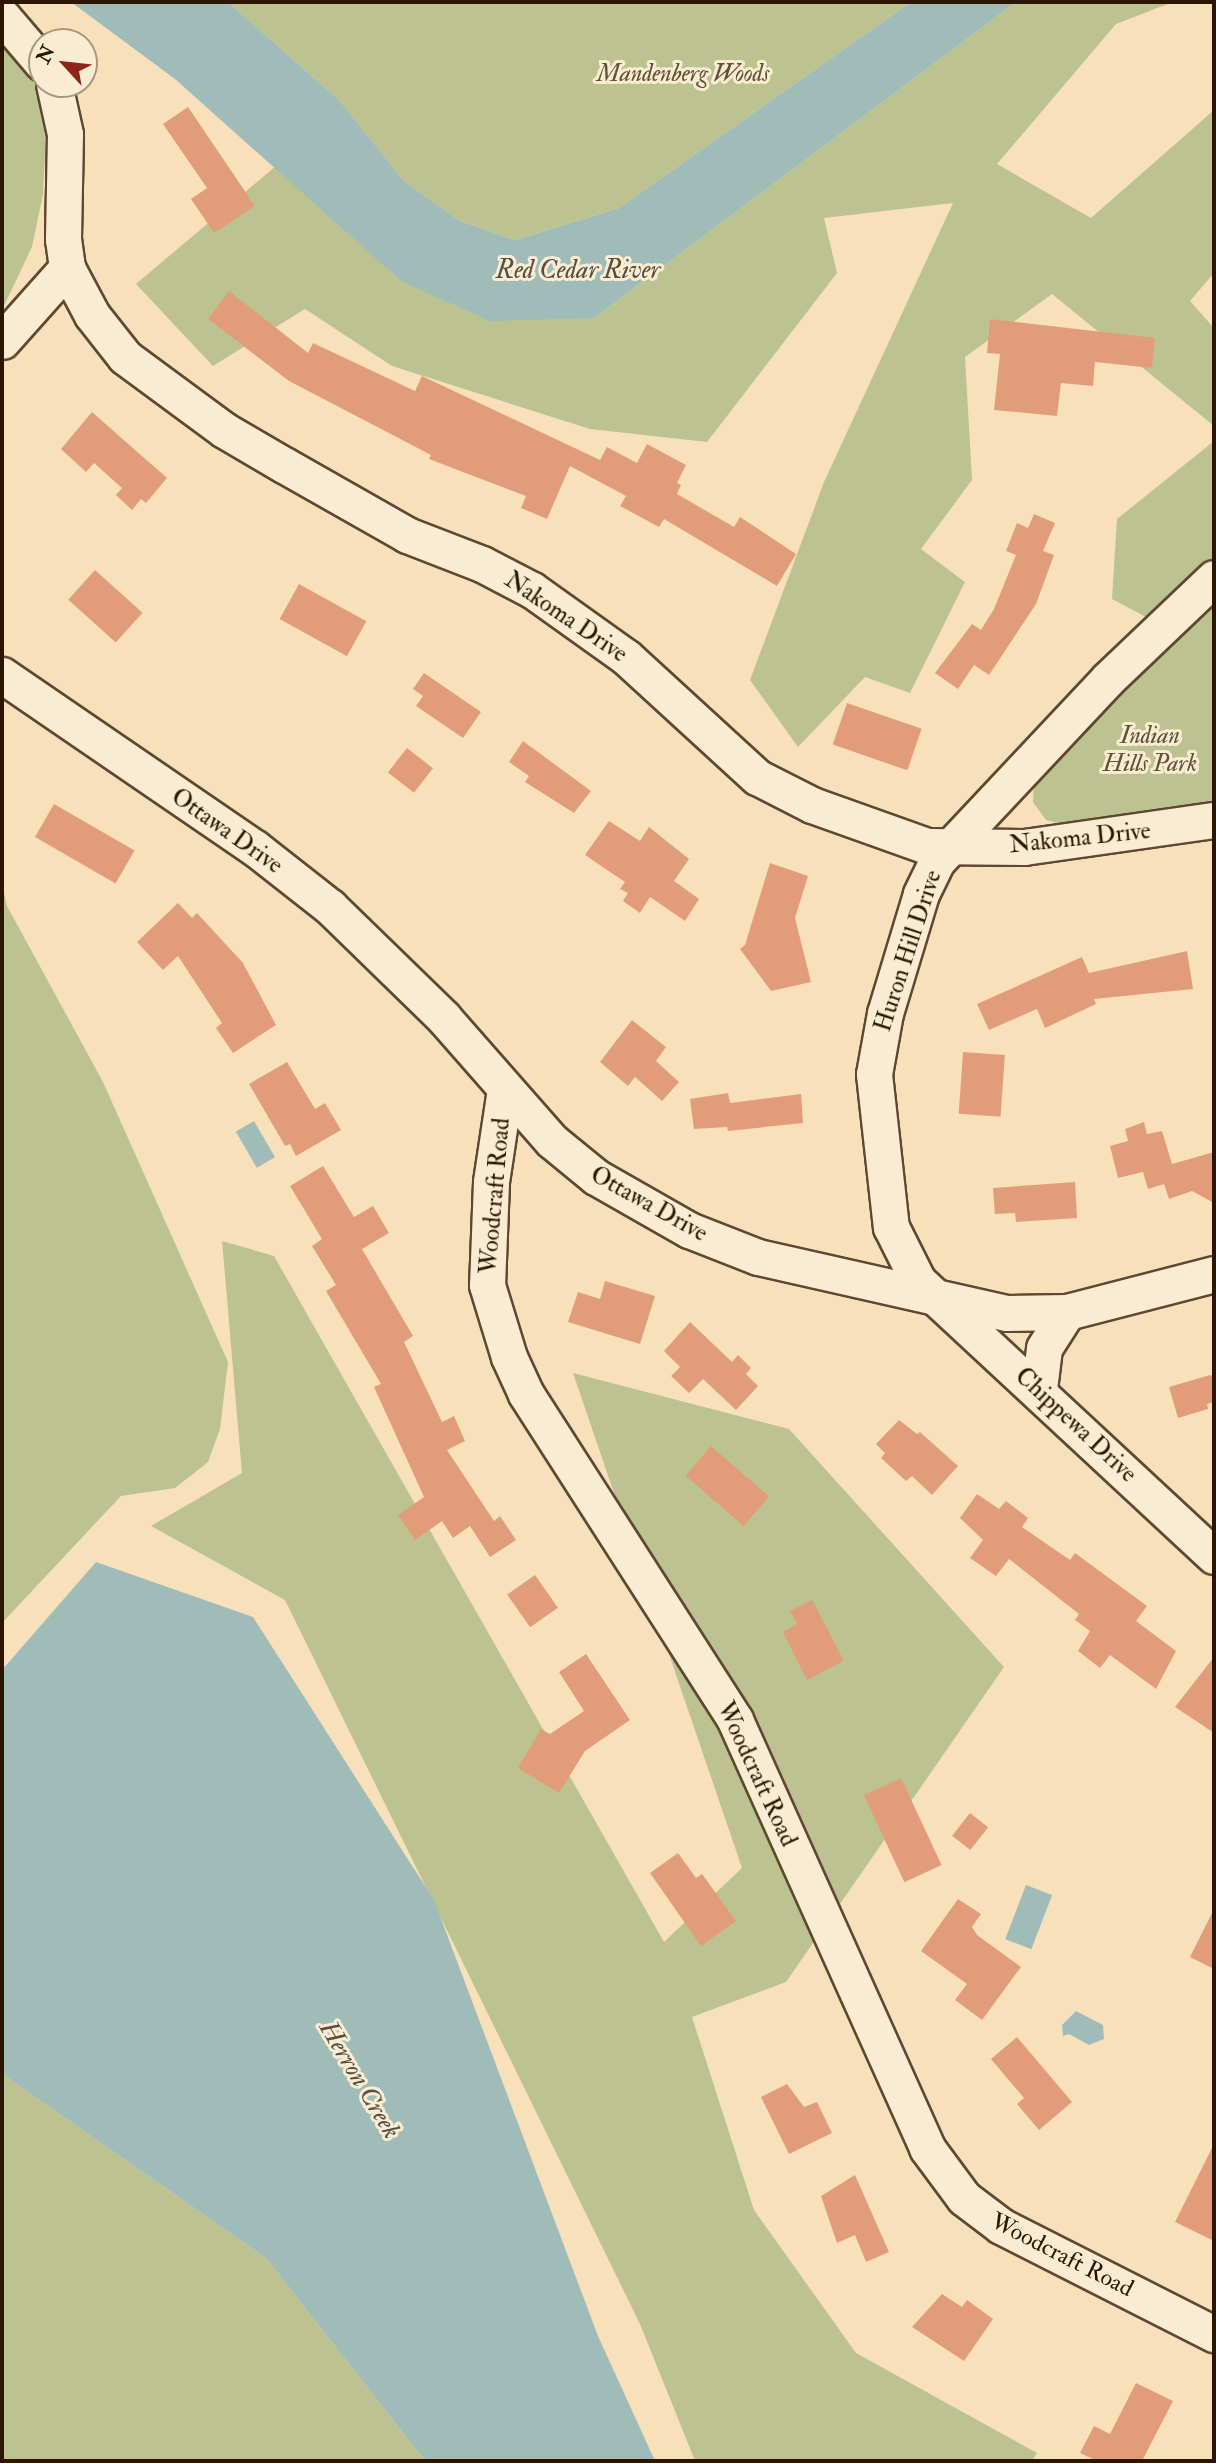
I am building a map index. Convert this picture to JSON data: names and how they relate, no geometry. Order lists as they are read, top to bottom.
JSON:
{
  "streets": {
    "street": [
      "Nakoma Drive",
      "Ottawa Drive",
      "Huron Hill Drive",
      "Woodcraft Road",
      "Chippewa Drive"
    ]
  },
  "crossings": [
    ["Nakoma Drive", "Huron Hill Drive"],
    ["Ottawa Drive", "Huron Hill Drive"],
    ["Ottawa Drive", "Woodcraft Road"],
    ["Ottawa Drive", "Chippewa Drive"],
    ["Huron Hill Drive", "Chippewa Drive"]
  ],
  "water": ["Red Cedar River", "Herron Creek"],
  "parks": ["Mandenberg Woods", "Indian Hills Park"],
  "north": "top left"
}
